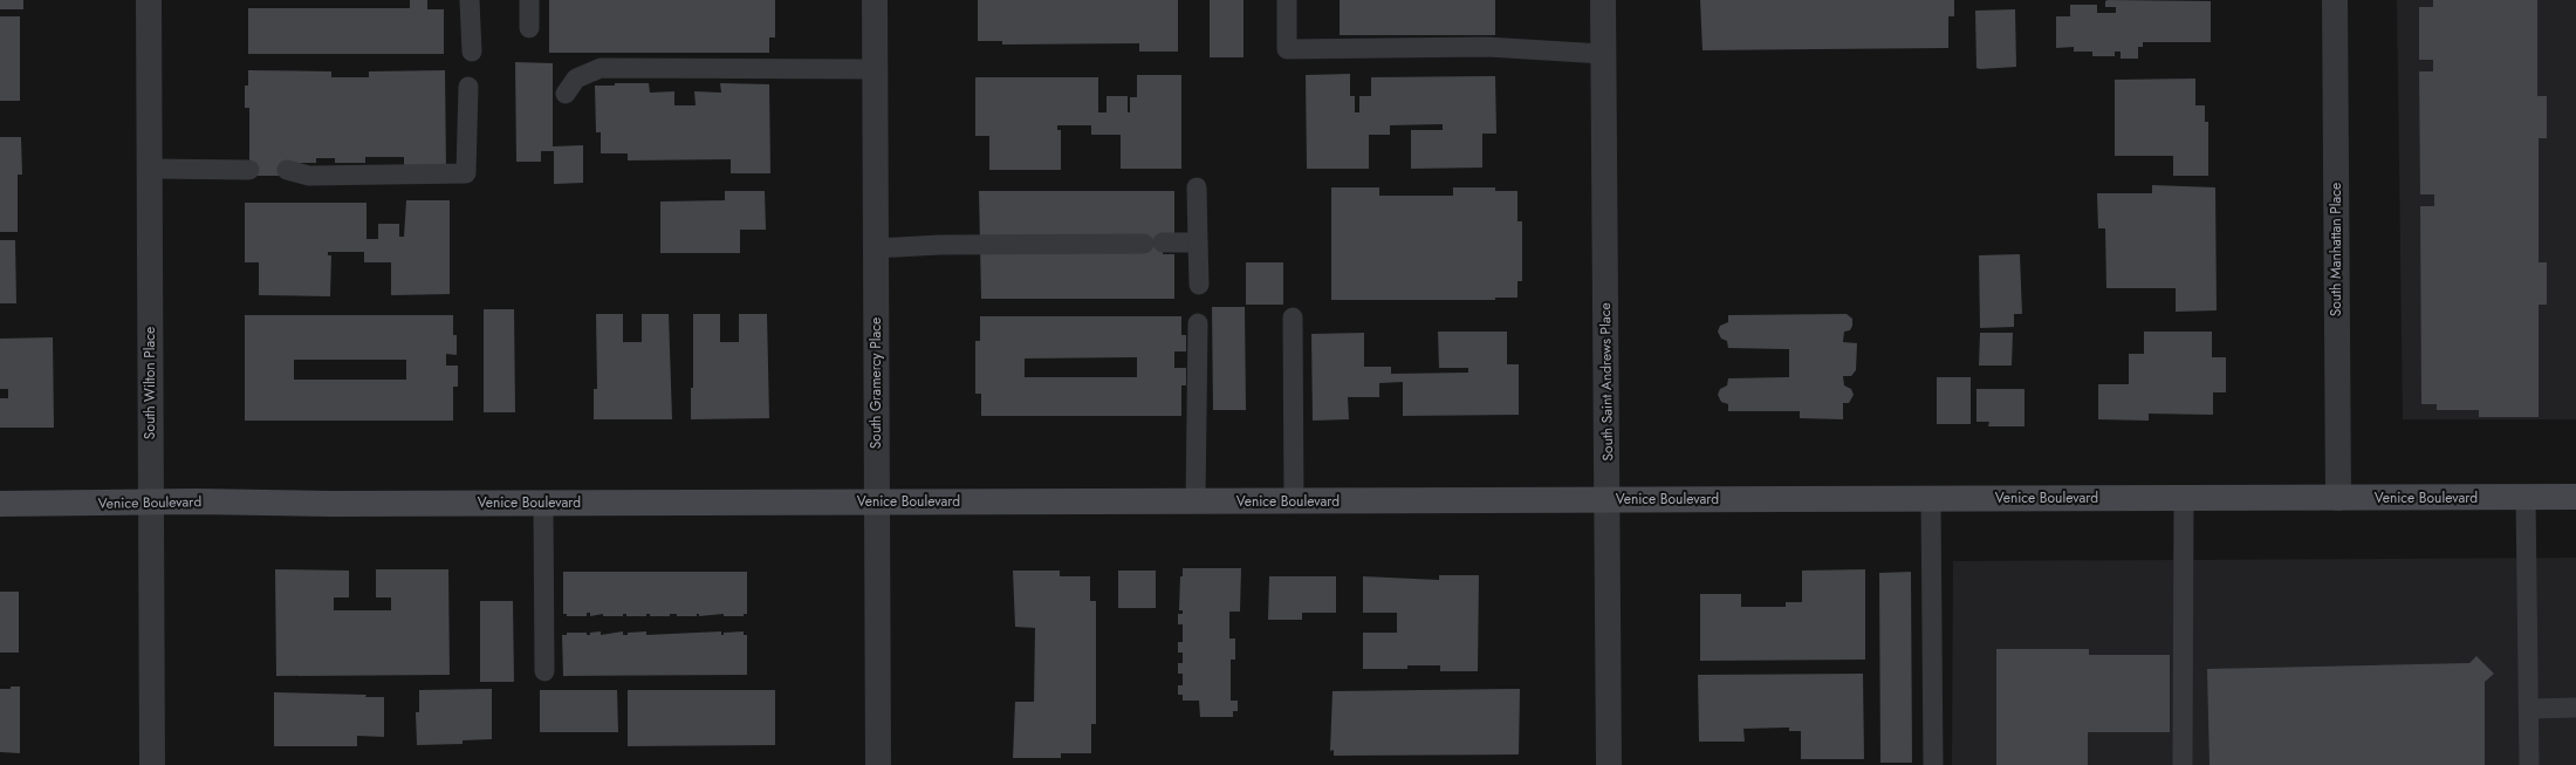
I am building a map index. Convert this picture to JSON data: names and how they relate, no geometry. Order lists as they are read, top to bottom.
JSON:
{
  "streets": {
    "main road": ["Venice Boulevard"],
    "street": [
      "South Manhattan Place",
      "South Saint Andrews Place",
      "South Wilton Place",
      "South Gramercy Place"
    ]
  },
  "crossings": [
    ["South Manhattan Place", "Venice Boulevard"],
    ["South Saint Andrews Place", "Venice Boulevard"],
    ["South Wilton Place", "Venice Boulevard"],
    ["South Gramercy Place", "Venice Boulevard"]
  ]
}
